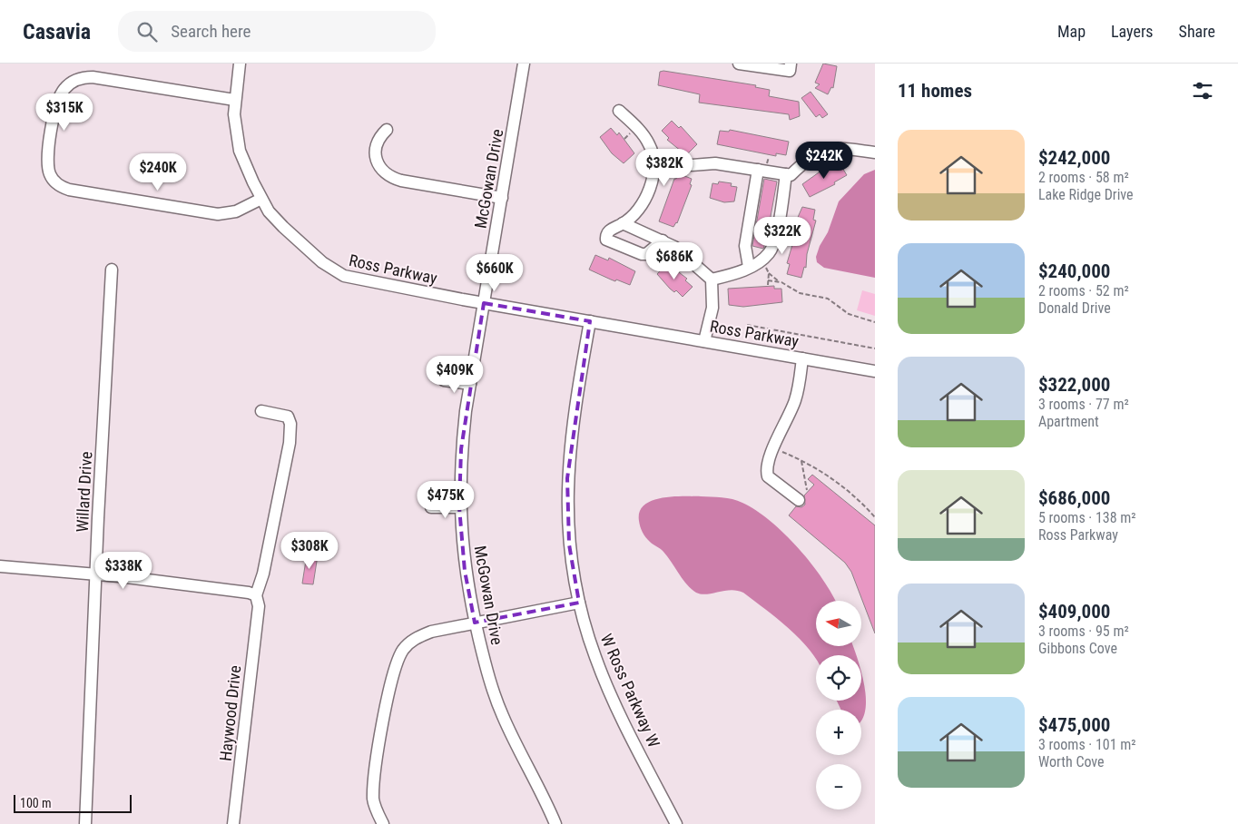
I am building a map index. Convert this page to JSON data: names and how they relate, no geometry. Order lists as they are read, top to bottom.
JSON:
{
  "streets": {
    "street": [
      "McGowan Drive",
      "Ross Parkway",
      "Willard Drive",
      "W Ross Parkway W",
      "Haywood Drive"
    ]
  },
  "crossings": [
    ["McGowan Drive", "Ross Parkway"],
    ["Ross Parkway", "W Ross Parkway W"]
  ],
  "scale_bar": "100 m",
  "north": "left",
  "page": {
    "header": "Casavia",
    "search": "Search here",
    "nav": ["Map", "Layers", "Share"],
    "heading": "11 homes",
    "price": [
      "$315K",
      "$242K",
      "$382K",
      "$240K",
      "$322K",
      "$686K",
      "$660K",
      "$409K",
      "$475K",
      "$308K",
      "$338K"
    ],
    "list": [
      {
        "name": "$242,000",
        "note": "2 rooms · 58 m² · Lake Ridge Drive"
      },
      {
        "name": "$240,000",
        "note": "2 rooms · 52 m² · Donald Drive"
      },
      {
        "name": "$322,000",
        "note": "3 rooms · 77 m² · Apartment"
      },
      {
        "name": "$686,000",
        "note": "5 rooms · 138 m² · Ross Parkway"
      },
      {
        "name": "$409,000",
        "note": "3 rooms · 95 m² · Gibbons Cove"
      },
      {
        "name": "$475,000",
        "note": "3 rooms · 101 m² · Worth Cove"
      }
    ],
    "map_buttons": ["+", "−"],
    "scale": "100 m"
  }
}
